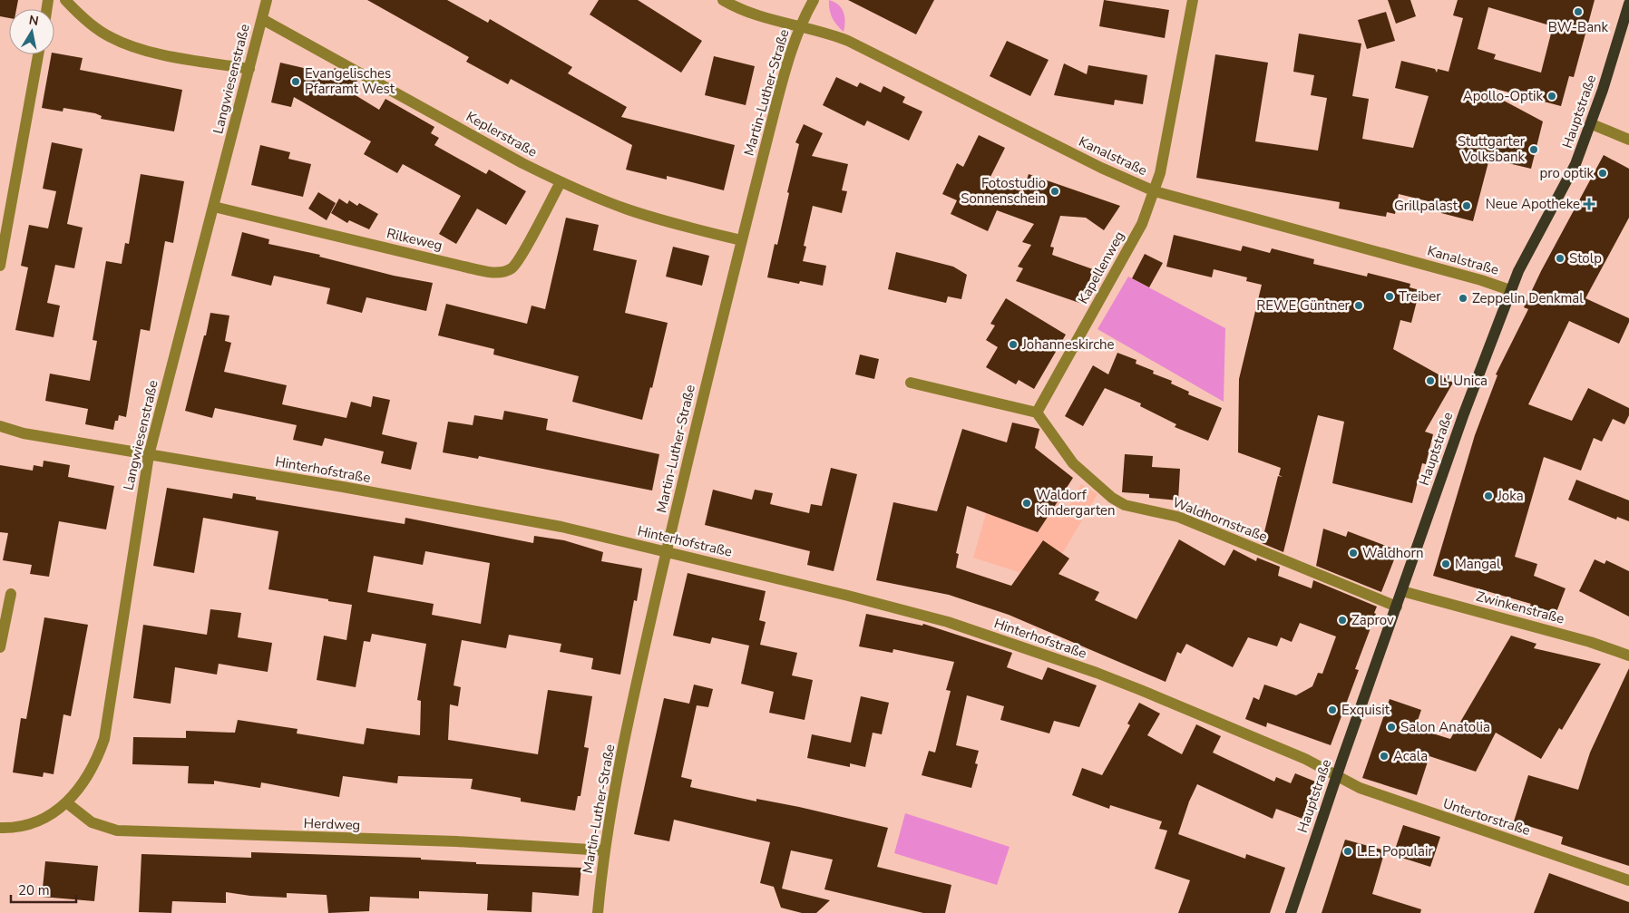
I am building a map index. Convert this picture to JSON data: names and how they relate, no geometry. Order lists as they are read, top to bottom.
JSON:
{
  "streets": {
    "main road": ["Hauptstraße"],
    "street": [
      "Langwiesenstraße",
      "Martin-Luther-Straße",
      "Keplerstraße",
      "Kanalstraße",
      "Rilkeweg",
      "Kapellenweg",
      "Hinterhofstraße",
      "Waldhornstraße",
      "Zwinkenstraße",
      "Untertorstraße",
      "Herdweg"
    ]
  },
  "crossings": [
    ["Langwiesenstraße", "Keplerstraße"],
    ["Langwiesenstraße", "Rilkeweg"],
    ["Langwiesenstraße", "Hinterhofstraße"],
    ["Langwiesenstraße", "Herdweg"],
    ["Martin-Luther-Straße", "Keplerstraße"],
    ["Martin-Luther-Straße", "Kanalstraße"],
    ["Martin-Luther-Straße", "Hinterhofstraße"],
    ["Martin-Luther-Straße", "Herdweg"],
    ["Hauptstraße", "Kanalstraße"],
    ["Hauptstraße", "Hinterhofstraße"],
    ["Hauptstraße", "Waldhornstraße"],
    ["Hauptstraße", "Zwinkenstraße"],
    ["Hauptstraße", "Untertorstraße"],
    ["Keplerstraße", "Rilkeweg"],
    ["Kanalstraße", "Kapellenweg"],
    ["Kapellenweg", "Waldhornstraße"],
    ["Hinterhofstraße", "Untertorstraße"]
  ],
  "places": {
    "other": [
      "BW-Bank",
      "Evangelisches Pfarramt West",
      "Apollo-Optik",
      "Stuttgarter Volksbank",
      "pro optik",
      "Fotostudio Sonnenschein",
      "Grillpalast",
      "Stolp",
      "Treiber",
      "Zeppelin Denkmal",
      "REWE Güntner",
      "Johanneskirche",
      "L' Unica",
      "Joka",
      "Waldorf Kindergarten",
      "Waldhorn",
      "Mangal",
      "Zaprov",
      "Exquisit",
      "Salon Anatolia",
      "Acala",
      "L.E. Populair"
    ],
    "health": ["Neue Apotheke"]
  },
  "scale_bar": "20 m",
  "north": "top"
}
